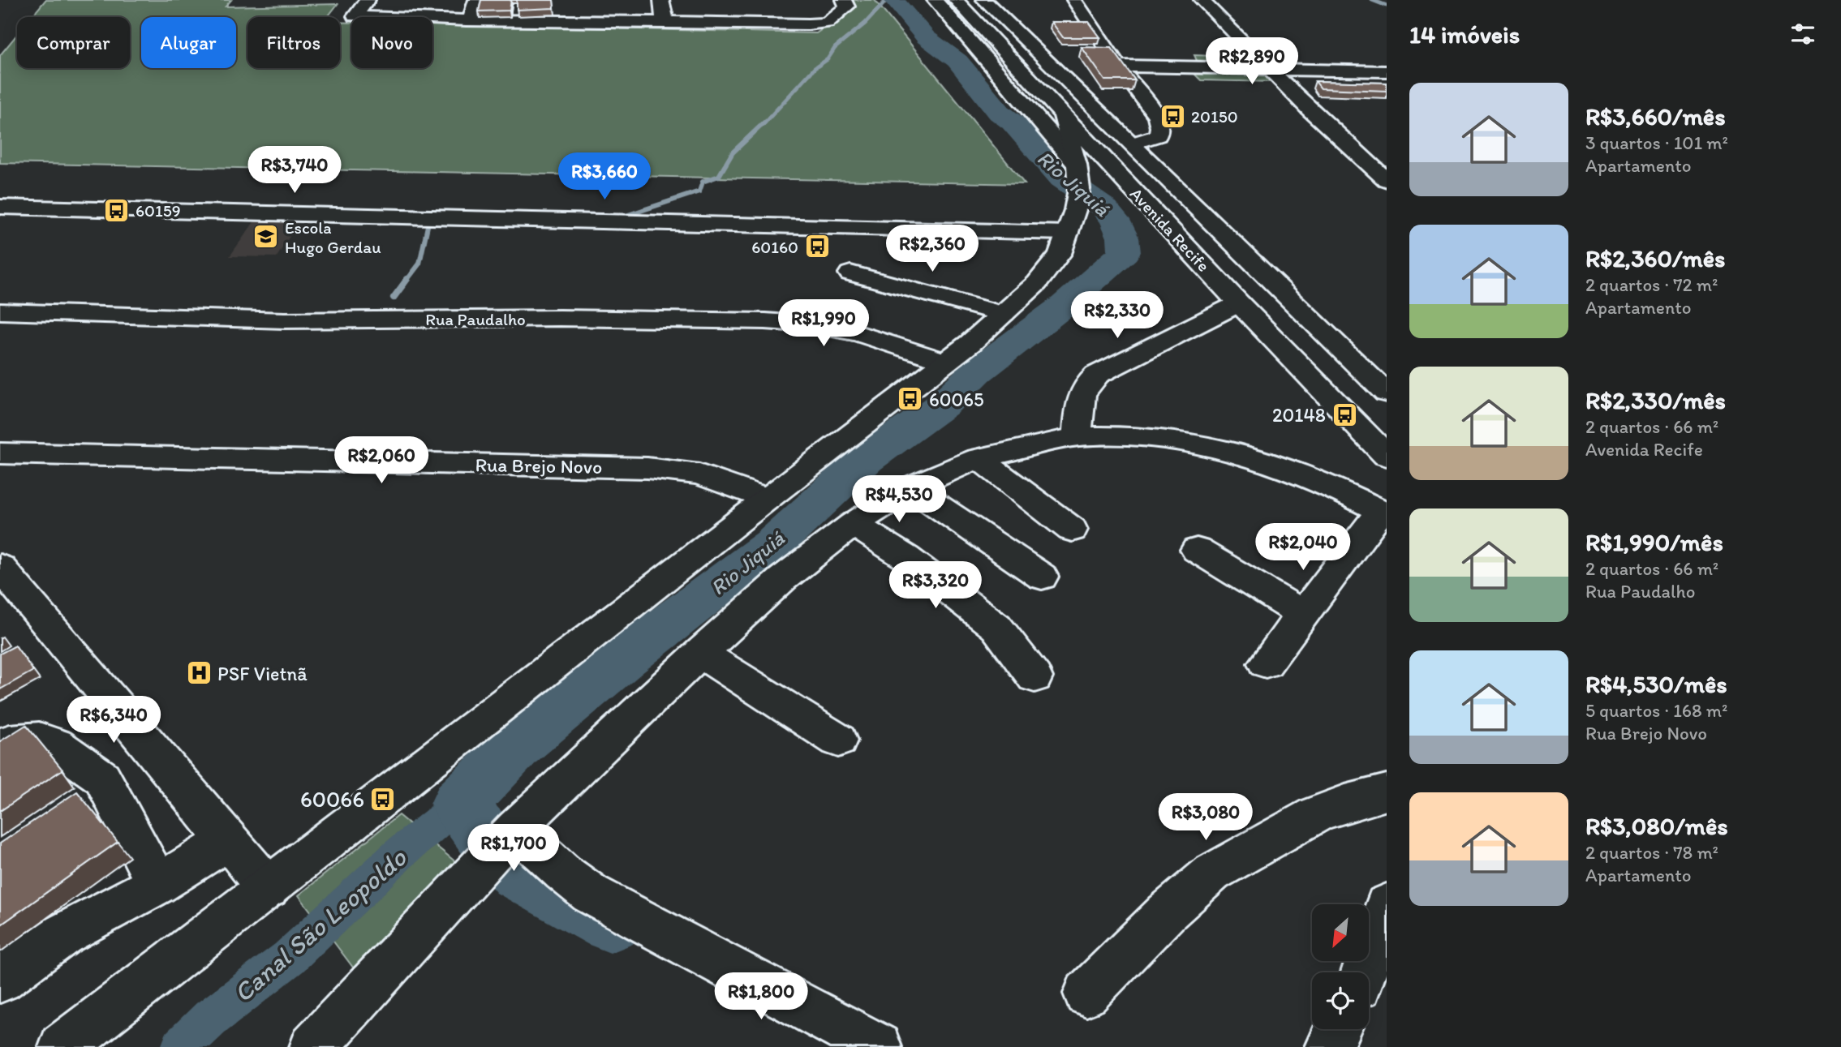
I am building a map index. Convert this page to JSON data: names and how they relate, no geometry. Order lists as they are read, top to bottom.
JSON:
{
  "streets": {
    "street": ["Avenida Recife", "Rua Paudalho", "Rua Brejo Novo"]
  },
  "water": ["Rio Jiquiá", "Canal São Leopoldo"],
  "places": {
    "bus stop": [
      "20150",
      "60159",
      "60160",
      "60065",
      "20148",
      "60066"
    ],
    "school or university": ["Escola Hugo Gerdau"],
    "hospital": ["PSF Vietnã"]
  },
  "north": "bottom left",
  "page": {
    "heading": "14 imóveis",
    "chip": [
      "Comprar",
      "Alugar",
      "Filtros",
      "Novo"
    ],
    "price": [
      "R$2,890",
      "R$3,740",
      "R$3,660",
      "R$2,360",
      "R$2,330",
      "R$1,990",
      "R$2,060",
      "R$4,530",
      "R$2,040",
      "R$3,320",
      "R$6,340",
      "R$3,080",
      "R$1,700",
      "R$1,800"
    ],
    "list": [
      {
        "name": "R$3,660/mês",
        "note": "3 quartos · 101 m² · Apartamento"
      },
      {
        "name": "R$2,360/mês",
        "note": "2 quartos · 72 m² · Apartamento"
      },
      {
        "name": "R$2,330/mês",
        "note": "2 quartos · 66 m² · Avenida Recife"
      },
      {
        "name": "R$1,990/mês",
        "note": "2 quartos · 66 m² · Rua Paudalho"
      },
      {
        "name": "R$4,530/mês",
        "note": "5 quartos · 168 m² · Rua Brejo Novo"
      },
      {
        "name": "R$3,080/mês",
        "note": "2 quartos · 78 m² · Apartamento"
      }
    ]
  }
}
